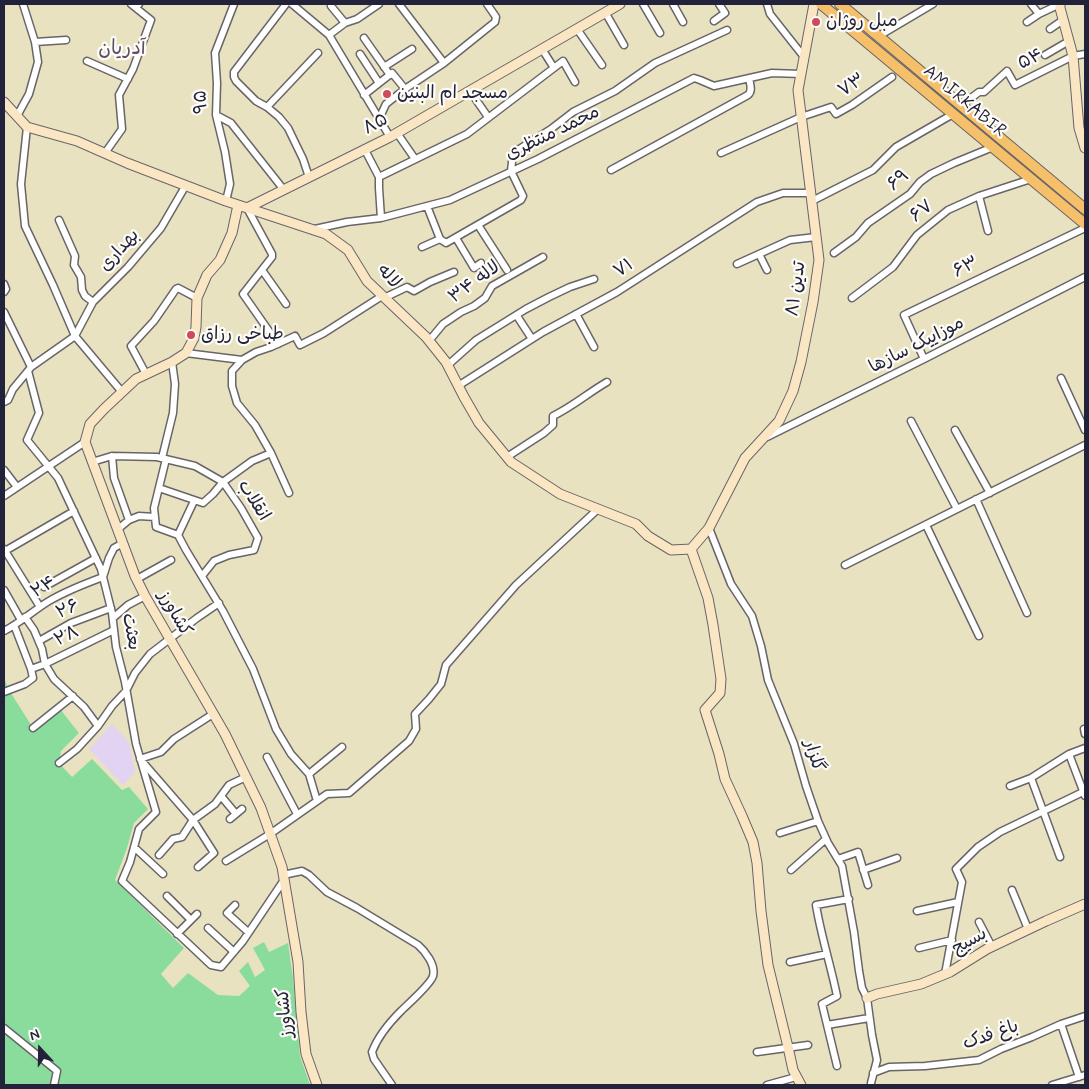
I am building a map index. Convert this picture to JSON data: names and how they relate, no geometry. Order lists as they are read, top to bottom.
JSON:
{
  "streets": {
    "main road": ["AMIRKABIR"],
    "street": [
      "۵۴",
      "۷۳",
      "۹۵",
      "۸۵",
      "محمد منتظری",
      "۶۹",
      "۶۷",
      "بهداری",
      "۶۳",
      "۷۱",
      "لاله",
      "لاله ۳۴",
      "تدین ۸۱",
      "موزاییک سازها",
      "انقلاب",
      "۲۴",
      "۲۶",
      "کشاورز",
      "بعثت",
      "۲۸",
      "گلزار",
      "بسیج",
      "باغ فدک"
    ]
  },
  "crossings": [
    ["۷۳", "تدین ۸۱"],
    ["۹۵", "لاله"],
    ["AMIRKABIR", "۶۹"],
    ["AMIRKABIR", "۶۷"],
    ["AMIRKABIR", "۶۳"],
    ["AMIRKABIR", "۷۱"],
    ["۸۵", "لاله"],
    ["محمد منتظری", "لاله"],
    ["محمد منتظری", "تدین ۸۱"],
    ["بهداری", "لاله"],
    ["۶۳", "موزاییک سازها"],
    ["۷۱", "لاله"],
    ["۷۱", "تدین ۸۱"],
    ["لاله", "لاله ۳۴"],
    ["لاله", "تدین ۸۱"],
    ["تدین ۸۱", "موزاییک سازها"],
    ["تدین ۸۱", "گلزار"],
    ["انقلاب", "کشاورز"],
    ["۲۴", "بعثت"],
    ["۲۶", "بعثت"],
    ["بعثت", "۲۸"],
    ["گلزار", "بسیج"],
    ["گلزار", "باغ فدک"]
  ],
  "districts": ["آدریان"],
  "places": ["مبل روژان", "مسجد ام البنین", "طباخی رزاق"],
  "north": "top"
}
